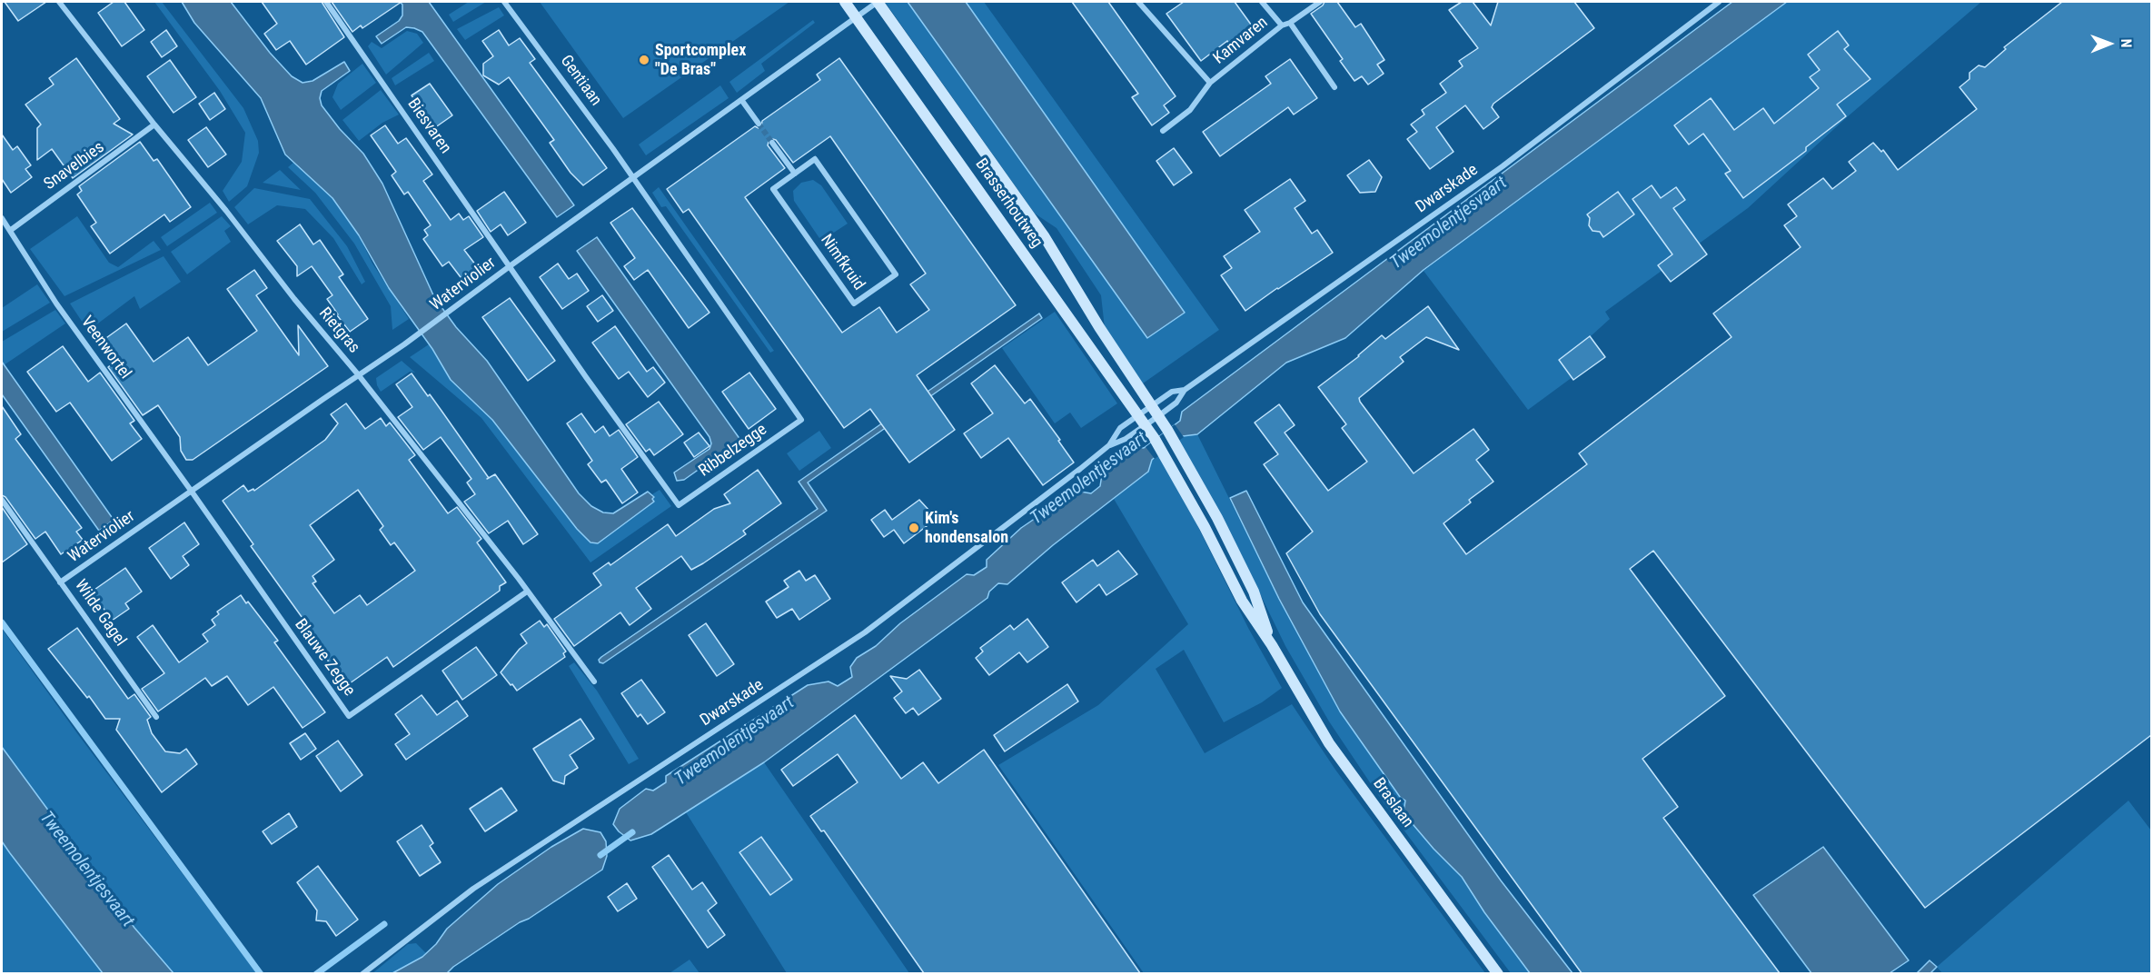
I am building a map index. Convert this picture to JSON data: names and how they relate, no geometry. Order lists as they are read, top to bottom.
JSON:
{
  "streets": {
    "main road": ["Brasserhoutweg", "Braslaan"],
    "street": [
      "Kamvaren",
      "Gentiaan",
      "Biesvaren",
      "Snavelbies",
      "Dwarskade",
      "Nimfkruid",
      "Waterviolier",
      "Rietgras",
      "Veenwortel",
      "Ribbelzegge",
      "Wilde Gagel",
      "Blauwe Zegge"
    ]
  },
  "crossings": [
    ["Gentiaan", "Waterviolier"],
    ["Gentiaan", "Ribbelzegge"],
    ["Biesvaren", "Waterviolier"],
    ["Biesvaren", "Ribbelzegge"],
    ["Snavelbies", "Rietgras"],
    ["Snavelbies", "Veenwortel"],
    ["Dwarskade", "Brasserhoutweg"],
    ["Dwarskade", "Braslaan"],
    ["Brasserhoutweg", "Waterviolier"],
    ["Brasserhoutweg", "Braslaan"],
    ["Waterviolier", "Rietgras"],
    ["Waterviolier", "Veenwortel"],
    ["Waterviolier", "Ribbelzegge"],
    ["Waterviolier", "Wilde Gagel"],
    ["Waterviolier", "Blauwe Zegge"],
    ["Rietgras", "Blauwe Zegge"],
    ["Veenwortel", "Blauwe Zegge"]
  ],
  "water": ["Tweemolentjesvaart"],
  "places": ["Sportcomplex \"De Bras\"", "Kim's hondensalon"],
  "north": "right"
}
